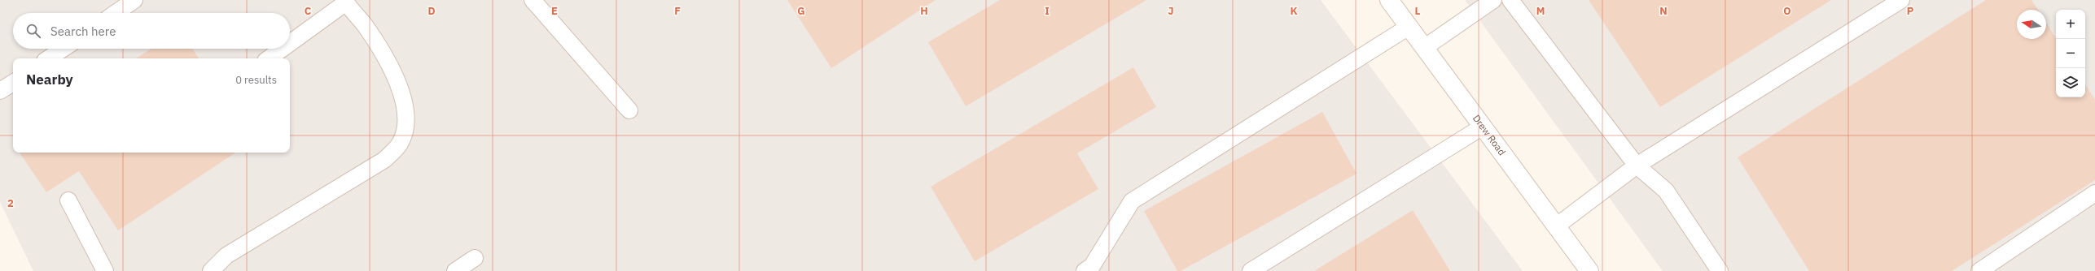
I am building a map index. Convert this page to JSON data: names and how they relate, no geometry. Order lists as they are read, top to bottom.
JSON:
{
  "streets": {
    "street": ["Drew Road"]
  },
  "north": "left",
  "page": {
    "map_buttons": ["+", "−"],
    "search": "Search here",
    "heading": ["Nearby", "0 results"]
  },
  "grid": {
    "columns": [
      "C",
      "D",
      "E",
      "F",
      "G",
      "H",
      "I",
      "J",
      "K",
      "L",
      "M",
      "N",
      "O",
      "P"
    ],
    "rows": ["2"]
  }
}
